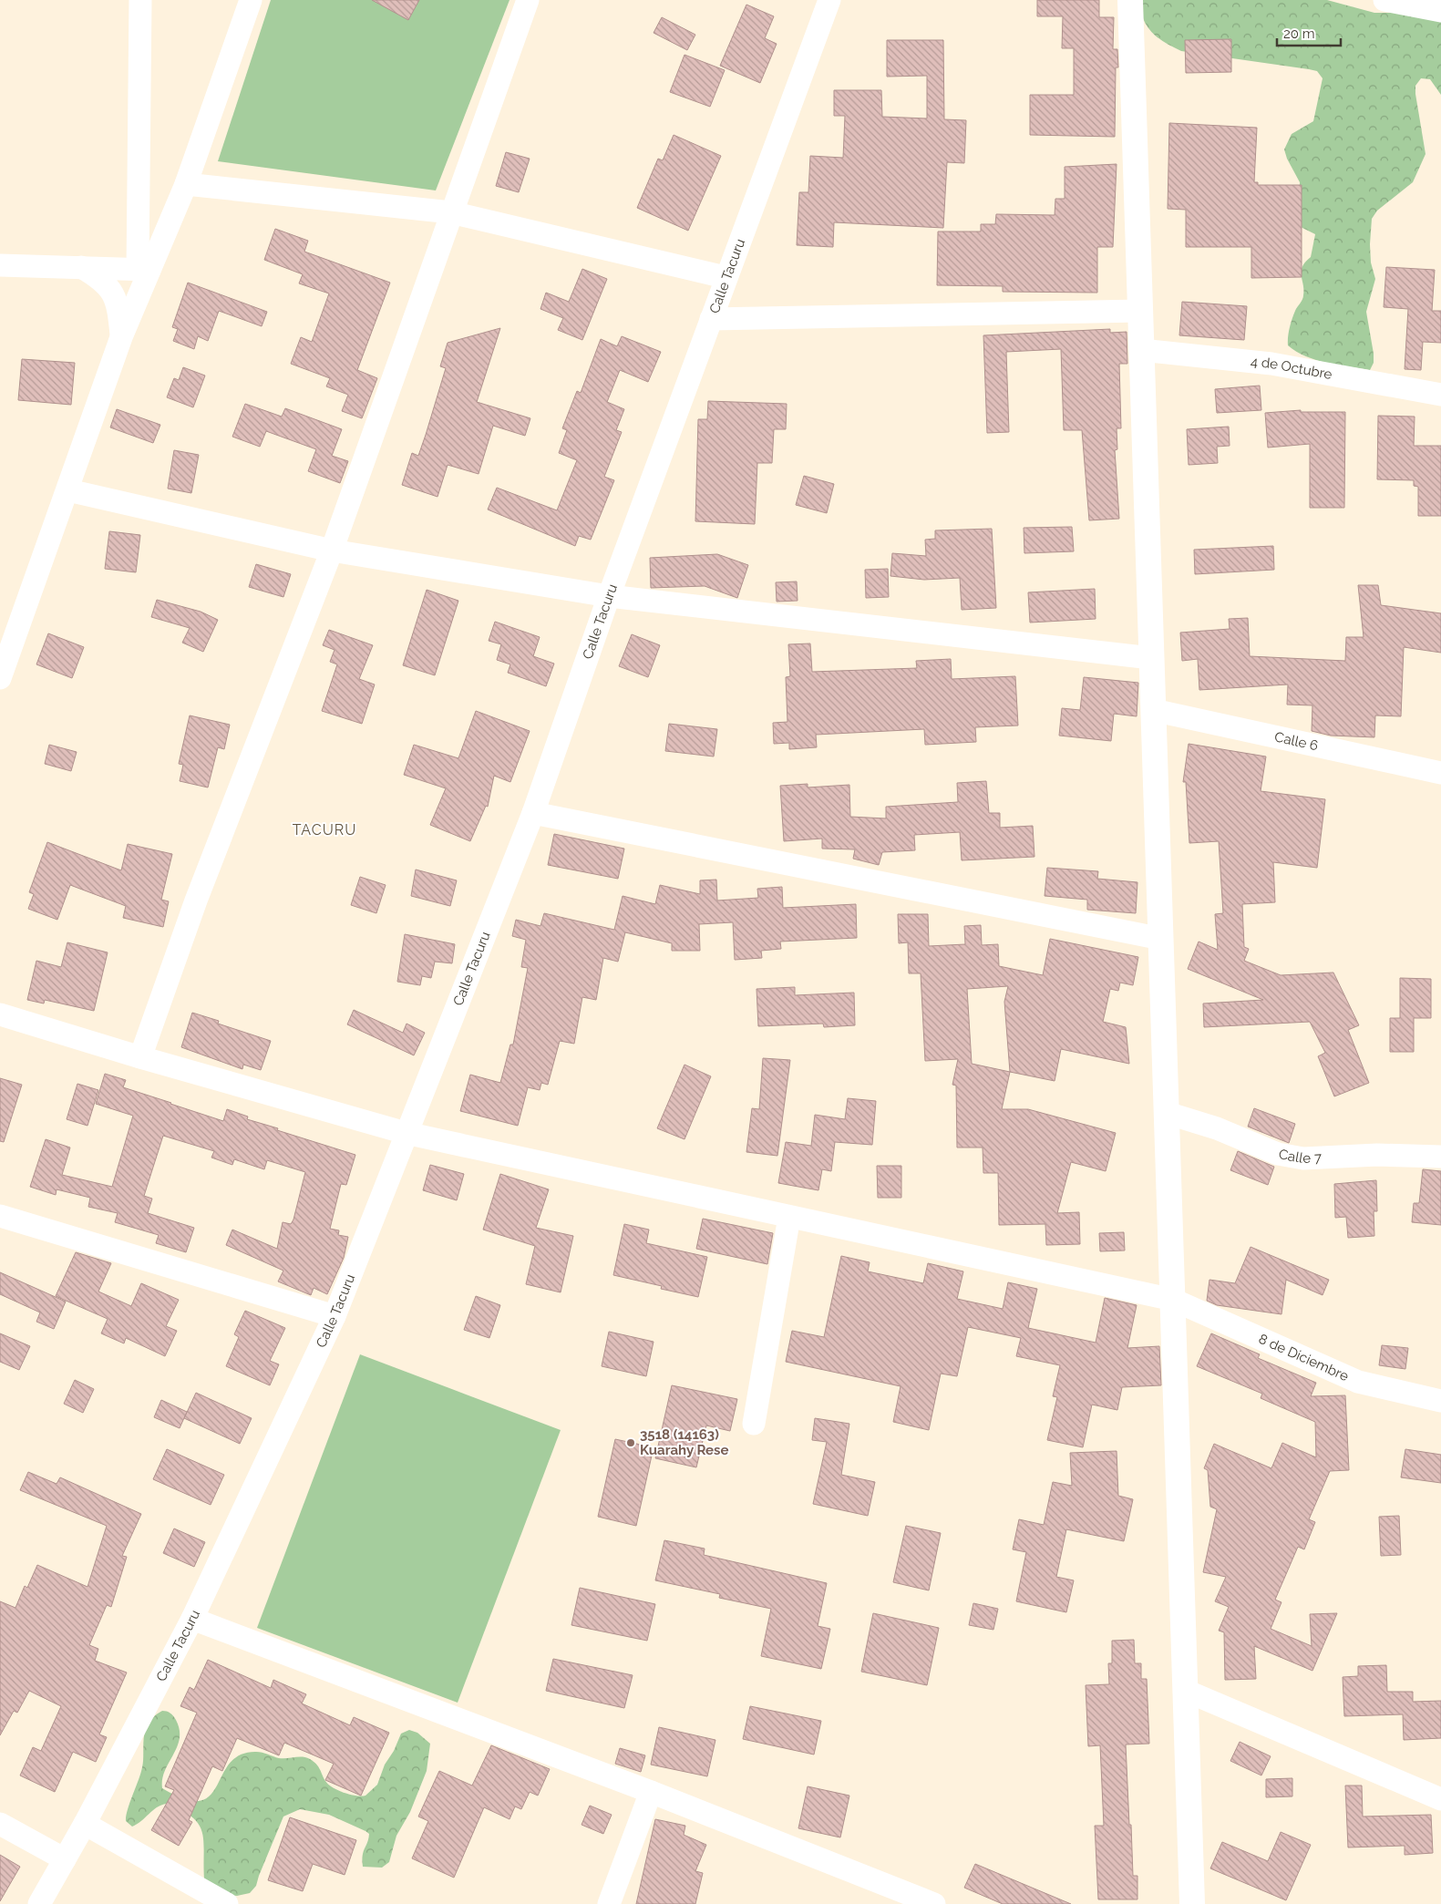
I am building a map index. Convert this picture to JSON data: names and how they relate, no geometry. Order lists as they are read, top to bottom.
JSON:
{
  "streets": {
    "street": [
      "Calle Tacuru",
      "4 de Octubre",
      "Calle 6",
      "Calle 7",
      "8 de Diciembre"
    ]
  },
  "crossings": [
    ["Calle Tacuru", "8 de Diciembre"]
  ],
  "districts": ["TACURU"],
  "places": ["3518 (14163) Kuarahy Rese"],
  "scale_bar": "20 m"
}
